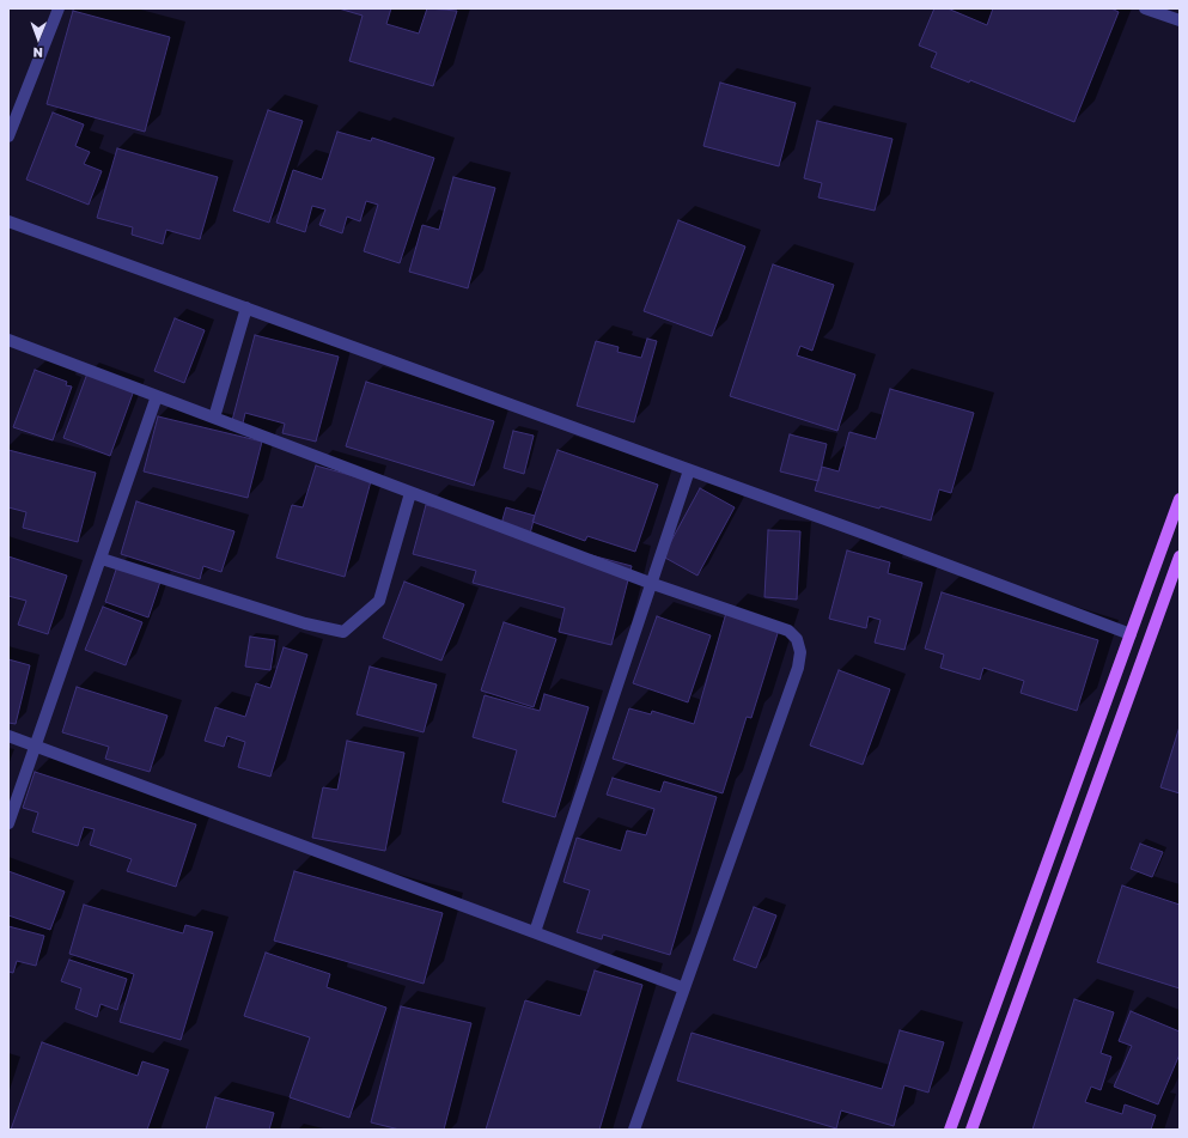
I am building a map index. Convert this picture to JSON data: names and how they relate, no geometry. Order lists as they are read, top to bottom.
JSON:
{
  "north": "bottom"
}
